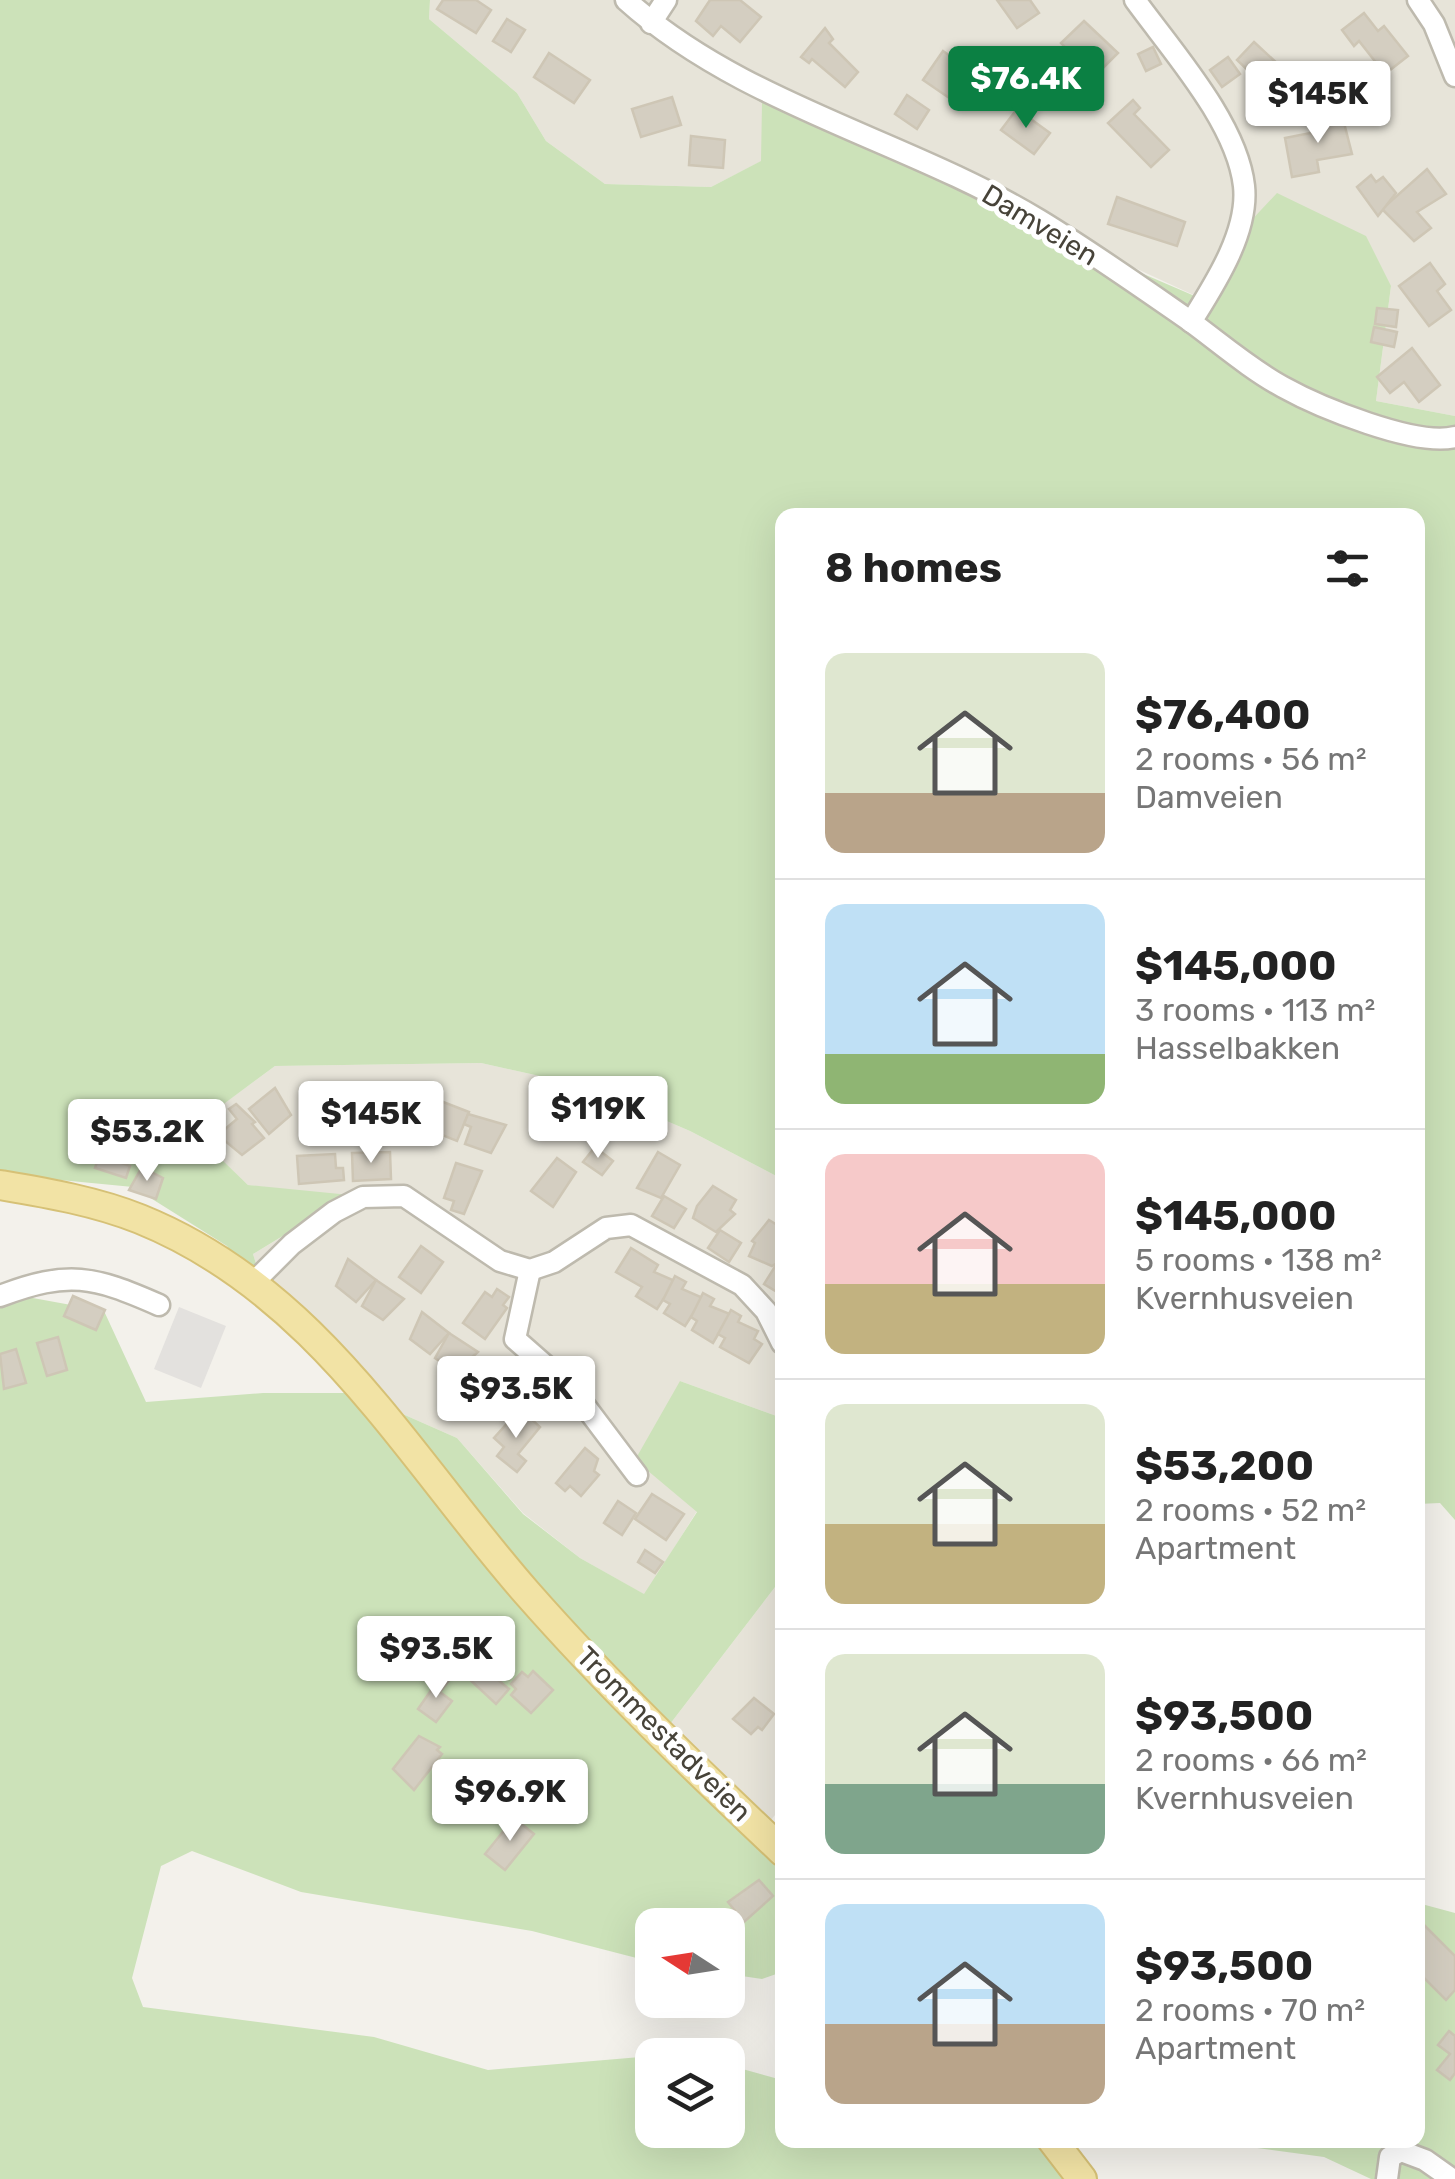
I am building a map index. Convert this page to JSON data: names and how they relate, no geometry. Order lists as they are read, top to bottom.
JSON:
{
  "streets": {
    "main road": ["Trommestadveien"],
    "street": ["Damveien"]
  },
  "north": "left",
  "page": {
    "price": [
      "$76.4K",
      "$145K",
      "$119K",
      "$145K",
      "$53.2K",
      "$93.5K",
      "$93.5K",
      "$96.9K"
    ],
    "heading": "8 homes",
    "list": [
      {
        "name": "$76,400",
        "note": "2 rooms · 56 m² · Damveien"
      },
      {
        "name": "$145,000",
        "note": "3 rooms · 113 m² · Hasselbakken"
      },
      {
        "name": "$145,000",
        "note": "5 rooms · 138 m² · Kvernhusveien"
      },
      {
        "name": "$53,200",
        "note": "2 rooms · 52 m² · Apartment"
      },
      {
        "name": "$93,500",
        "note": "2 rooms · 66 m² · Kvernhusveien"
      },
      {
        "name": "$93,500",
        "note": "2 rooms · 70 m² · Apartment"
      }
    ]
  }
}
